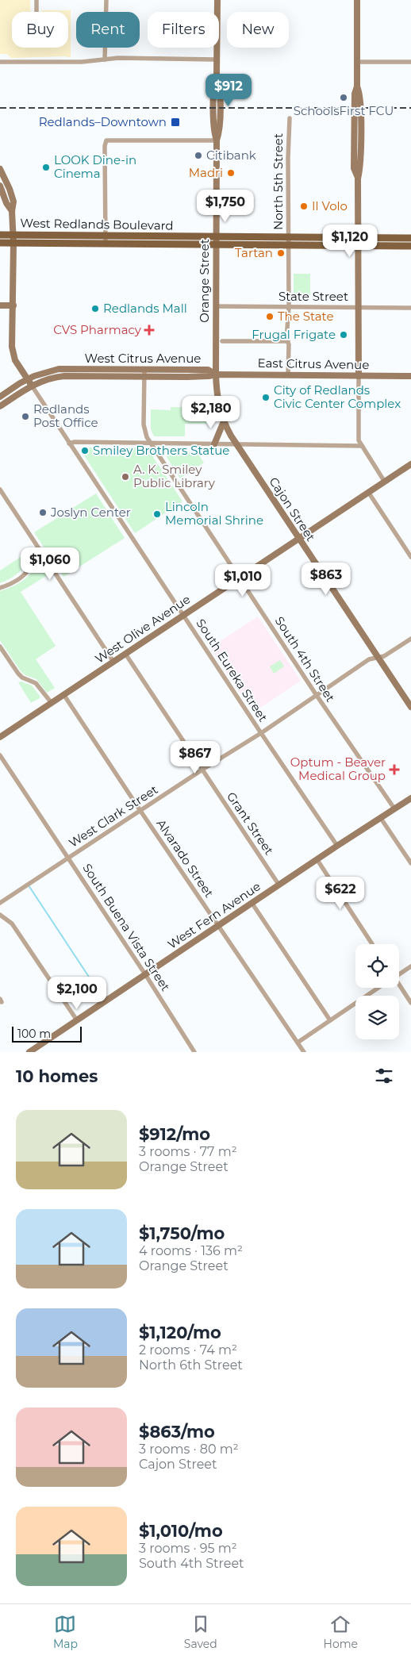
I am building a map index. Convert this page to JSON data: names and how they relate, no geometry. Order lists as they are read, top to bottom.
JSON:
{
  "streets": {
    "main road": ["West Redlands Boulevard"],
    "street": [
      "North 5th Street",
      "Orange Street",
      "State Street",
      "West Citrus Avenue",
      "East Citrus Avenue",
      "Cajon Street",
      "West Olive Avenue",
      "South 4th Street",
      "South Eureka Street",
      "West Clark Street",
      "Grant Street",
      "Alvarado Street",
      "West Fern Avenue",
      "South Buena Vista Street"
    ]
  },
  "crossings": [
    ["North 5th Street", "West Redlands Boulevard"],
    ["North 5th Street", "State Street"],
    ["North 5th Street", "East Citrus Avenue"],
    ["West Redlands Boulevard", "Orange Street"],
    ["Orange Street", "State Street"],
    ["Orange Street", "West Citrus Avenue"],
    ["Orange Street", "East Citrus Avenue"],
    ["Orange Street", "Cajon Street"],
    ["West Citrus Avenue", "East Citrus Avenue"],
    ["West Citrus Avenue", "Cajon Street"],
    ["West Citrus Avenue", "South 4th Street"],
    ["West Citrus Avenue", "South Eureka Street"],
    ["East Citrus Avenue", "Cajon Street"],
    ["Cajon Street", "West Olive Avenue"],
    ["Cajon Street", "West Clark Street"],
    ["West Olive Avenue", "South 4th Street"],
    ["West Olive Avenue", "South Eureka Street"],
    ["West Olive Avenue", "Grant Street"],
    ["West Olive Avenue", "Alvarado Street"],
    ["South 4th Street", "West Clark Street"],
    ["South 4th Street", "West Fern Avenue"],
    ["South Eureka Street", "West Clark Street"],
    ["South Eureka Street", "West Fern Avenue"],
    ["West Clark Street", "Grant Street"],
    ["West Clark Street", "Alvarado Street"],
    ["West Clark Street", "South Buena Vista Street"],
    ["Grant Street", "West Fern Avenue"],
    ["Alvarado Street", "West Fern Avenue"],
    ["West Fern Avenue", "South Buena Vista Street"]
  ],
  "places": {
    "other": [
      "SchoolsFirst FCU",
      "Citibank",
      "LOOK Dine-in Cinema",
      "Madri",
      "Il Volo",
      "Tartan",
      "Redlands Mall",
      "The State",
      "Frugal Frigate",
      "City of Redlands Civic Center Complex",
      "Redlands Post Office",
      "Smiley Brothers Statue",
      "A. K. Smiley Public Library",
      "Joslyn Center",
      "Lincoln Memorial Shrine"
    ],
    "transit": ["Redlands–Downtown"],
    "health": ["CVS Pharmacy", "Optum - Beaver Medical Group"]
  },
  "scale_bar": "100 m",
  "page": {
    "chip": [
      "Buy",
      "Rent",
      "Filters",
      "New"
    ],
    "price": [
      "$912",
      "$1,750",
      "$1,120",
      "$2,180",
      "$1,060",
      "$863",
      "$1,010",
      "$867",
      "$622",
      "$2,100"
    ],
    "scale": "100 m",
    "heading": "10 homes",
    "list": [
      {
        "name": "$912/mo",
        "note": "3 rooms · 77 m² · Orange Street"
      },
      {
        "name": "$1,750/mo",
        "note": "4 rooms · 136 m² · Orange Street"
      },
      {
        "name": "$1,120/mo",
        "note": "2 rooms · 74 m² · North 6th Street"
      },
      {
        "name": "$863/mo",
        "note": "3 rooms · 80 m² · Cajon Street"
      },
      {
        "name": "$1,010/mo",
        "note": "3 rooms · 95 m² · South 4th Street"
      }
    ],
    "tabs": ["Map", "Saved", "Home"]
  }
}
